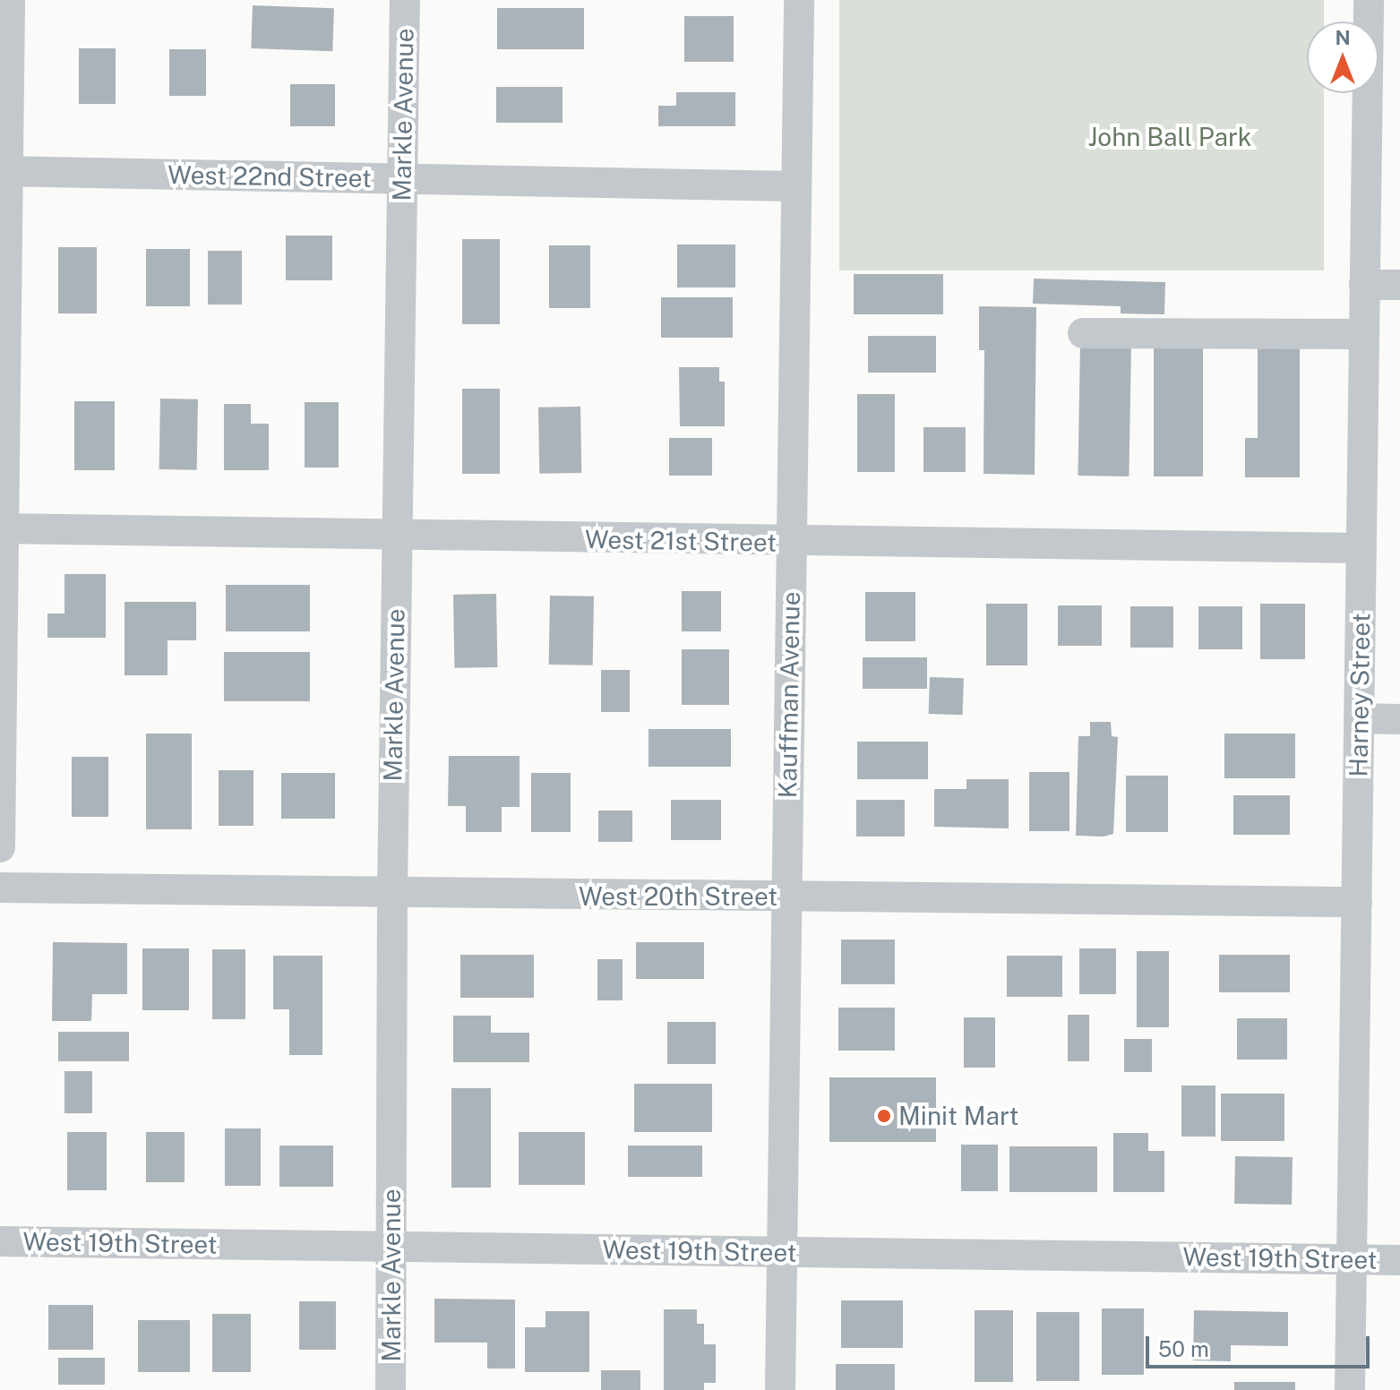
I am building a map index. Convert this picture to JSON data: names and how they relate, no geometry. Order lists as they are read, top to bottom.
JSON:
{
  "streets": {
    "street": [
      "Markle Avenue",
      "West 22nd Street",
      "West 21st Street",
      "Kauffman Avenue",
      "Harney Street",
      "West 20th Street",
      "West 19th Street"
    ]
  },
  "crossings": [
    ["Markle Avenue", "West 22nd Street"],
    ["Markle Avenue", "West 21st Street"],
    ["Markle Avenue", "West 20th Street"],
    ["Markle Avenue", "West 19th Street"],
    ["West 22nd Street", "Kauffman Avenue"],
    ["West 21st Street", "Kauffman Avenue"],
    ["West 21st Street", "Harney Street"],
    ["Kauffman Avenue", "West 20th Street"],
    ["Kauffman Avenue", "West 19th Street"],
    ["Harney Street", "West 20th Street"],
    ["Harney Street", "West 19th Street"]
  ],
  "parks": ["John Ball Park"],
  "places": ["Minit Mart"],
  "scale_bar": "50 m",
  "north": "top"
}
